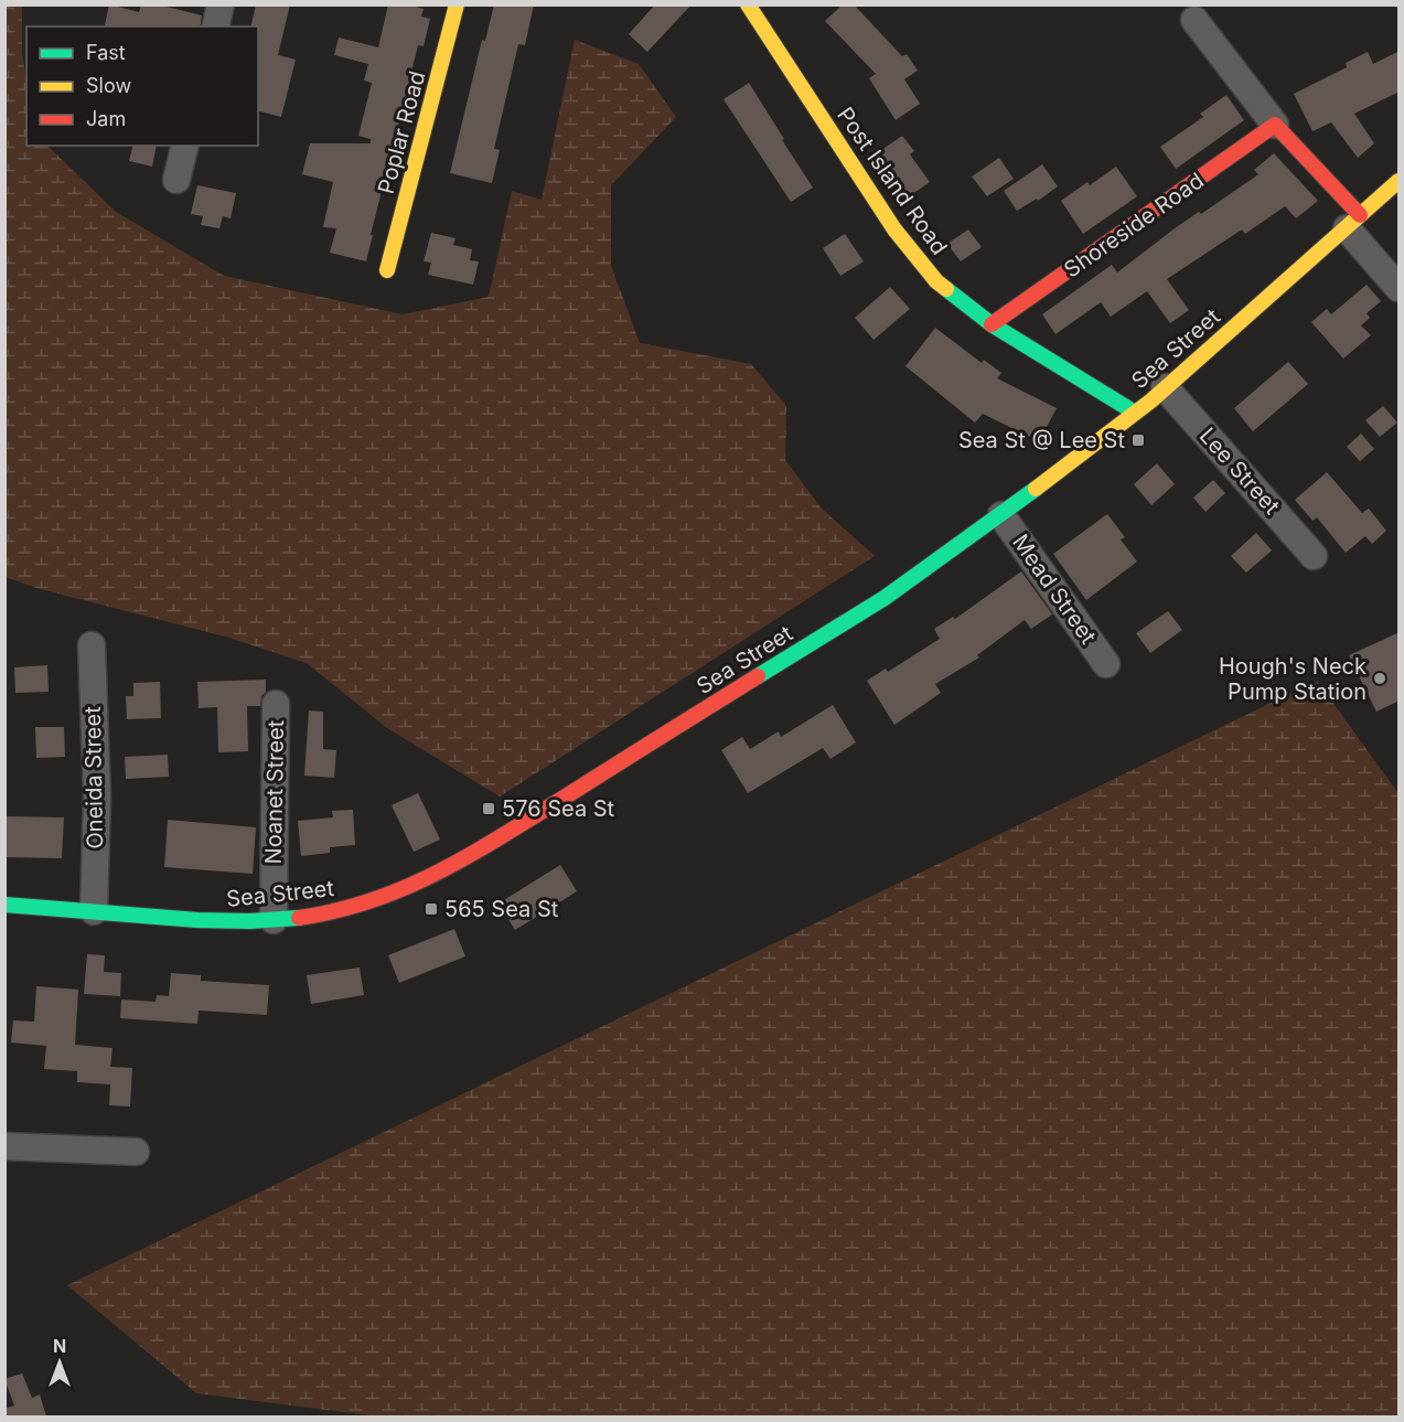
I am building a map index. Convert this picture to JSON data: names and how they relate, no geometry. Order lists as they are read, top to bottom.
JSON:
{
  "streets": {
    "main road": [
      "Poplar Road",
      "Post Island Road",
      "Shoreside Road",
      "Sea Street"
    ],
    "street": [
      "Lee Street",
      "Mead Street",
      "Oneida Street",
      "Noanet Street"
    ]
  },
  "crossings": [
    ["Post Island Road", "Shoreside Road"],
    ["Post Island Road", "Sea Street"],
    ["Sea Street", "Lee Street"],
    ["Sea Street", "Mead Street"],
    ["Sea Street", "Oneida Street"],
    ["Sea Street", "Noanet Street"]
  ],
  "places": {
    "transit": ["Sea St @ Lee St", "576 Sea St", "565 Sea St"],
    "other": ["Hough's Neck Pump Station"]
  },
  "legend": ["Fast", "Slow", "Jam"],
  "north": "top"
}
